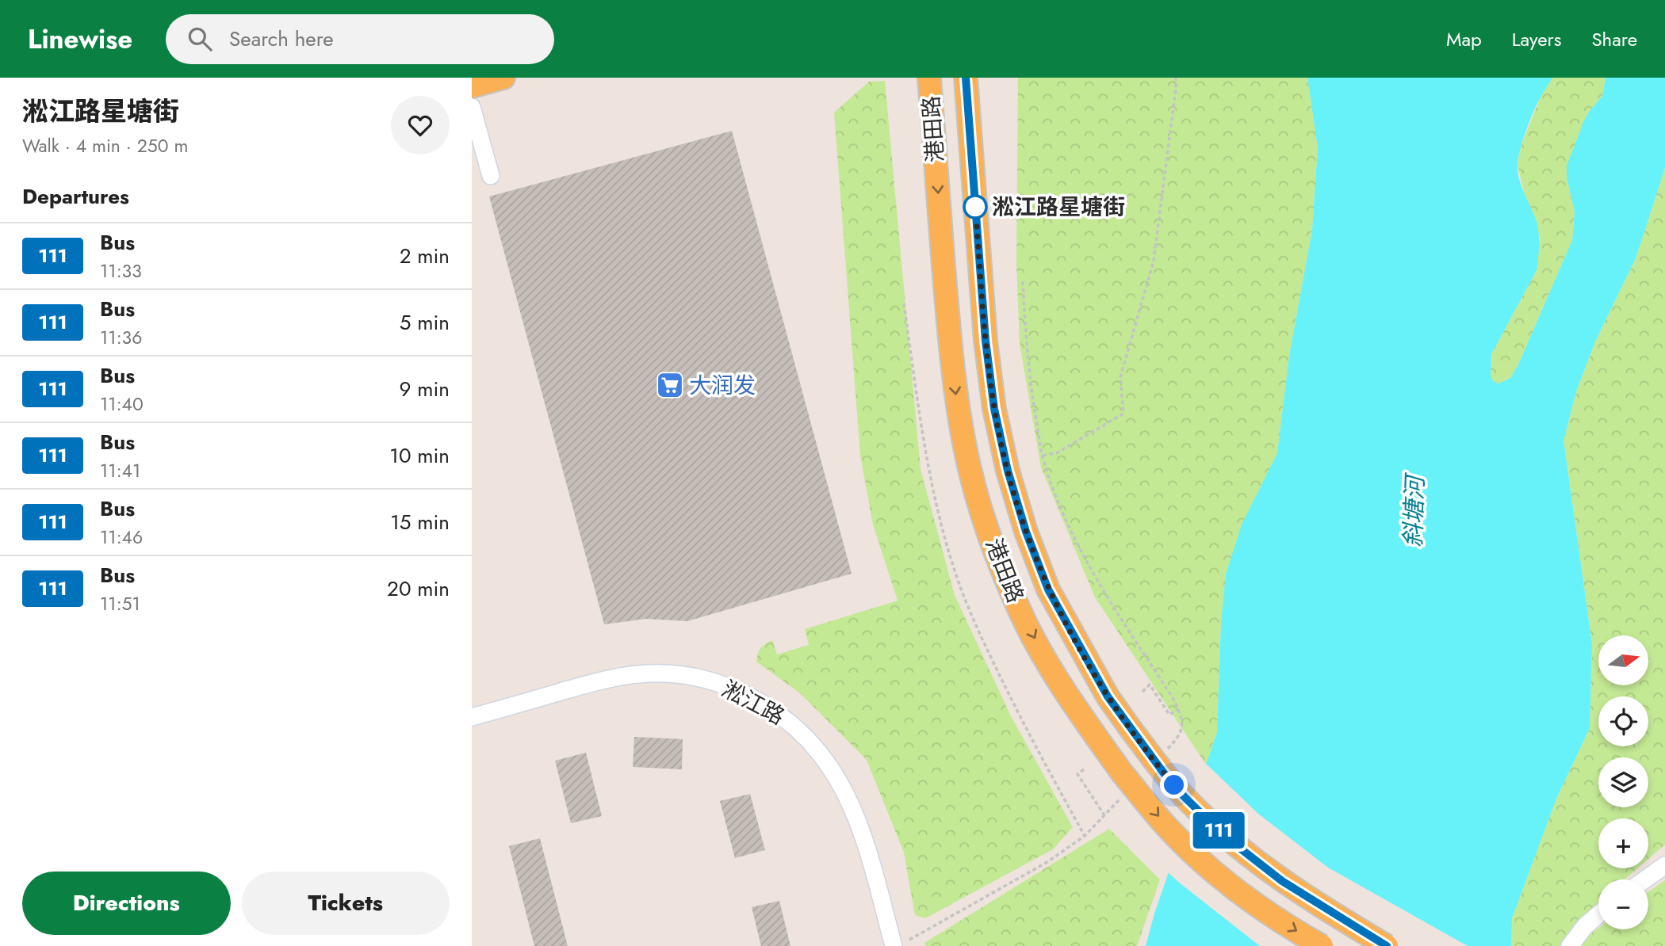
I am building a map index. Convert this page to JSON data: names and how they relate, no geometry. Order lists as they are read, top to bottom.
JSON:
{
  "streets": {
    "main road": ["港田路"],
    "street": ["淞江路"]
  },
  "water": ["斜塘河"],
  "places": {
    "other": ["淞江路星塘街"],
    "supermarket": ["大润发"]
  },
  "lines": ["bus line 111"],
  "north": "right",
  "page": {
    "header": "Linewise",
    "search": "Search here",
    "nav": ["Map", "Layers", "Share"],
    "heading": [
      ["淞江路星塘街", "Walk · 4 min · 250 m"],
      "Departures"
    ],
    "on_map": "111",
    "list": [
      {
        "mark": "111",
        "name": "Bus",
        "note": "11:33",
        "value": "2 min"
      },
      {
        "mark": "111",
        "name": "Bus",
        "note": "11:36",
        "value": "5 min"
      },
      {
        "mark": "111",
        "name": "Bus",
        "note": "11:40",
        "value": "9 min"
      },
      {
        "mark": "111",
        "name": "Bus",
        "note": "11:41",
        "value": "10 min"
      },
      {
        "mark": "111",
        "name": "Bus",
        "note": "11:46",
        "value": "15 min"
      },
      {
        "mark": "111",
        "name": "Bus",
        "note": "11:51",
        "value": "20 min"
      }
    ],
    "map_buttons": ["+", "−"],
    "buttons": ["Directions", "Tickets"]
  }
}
